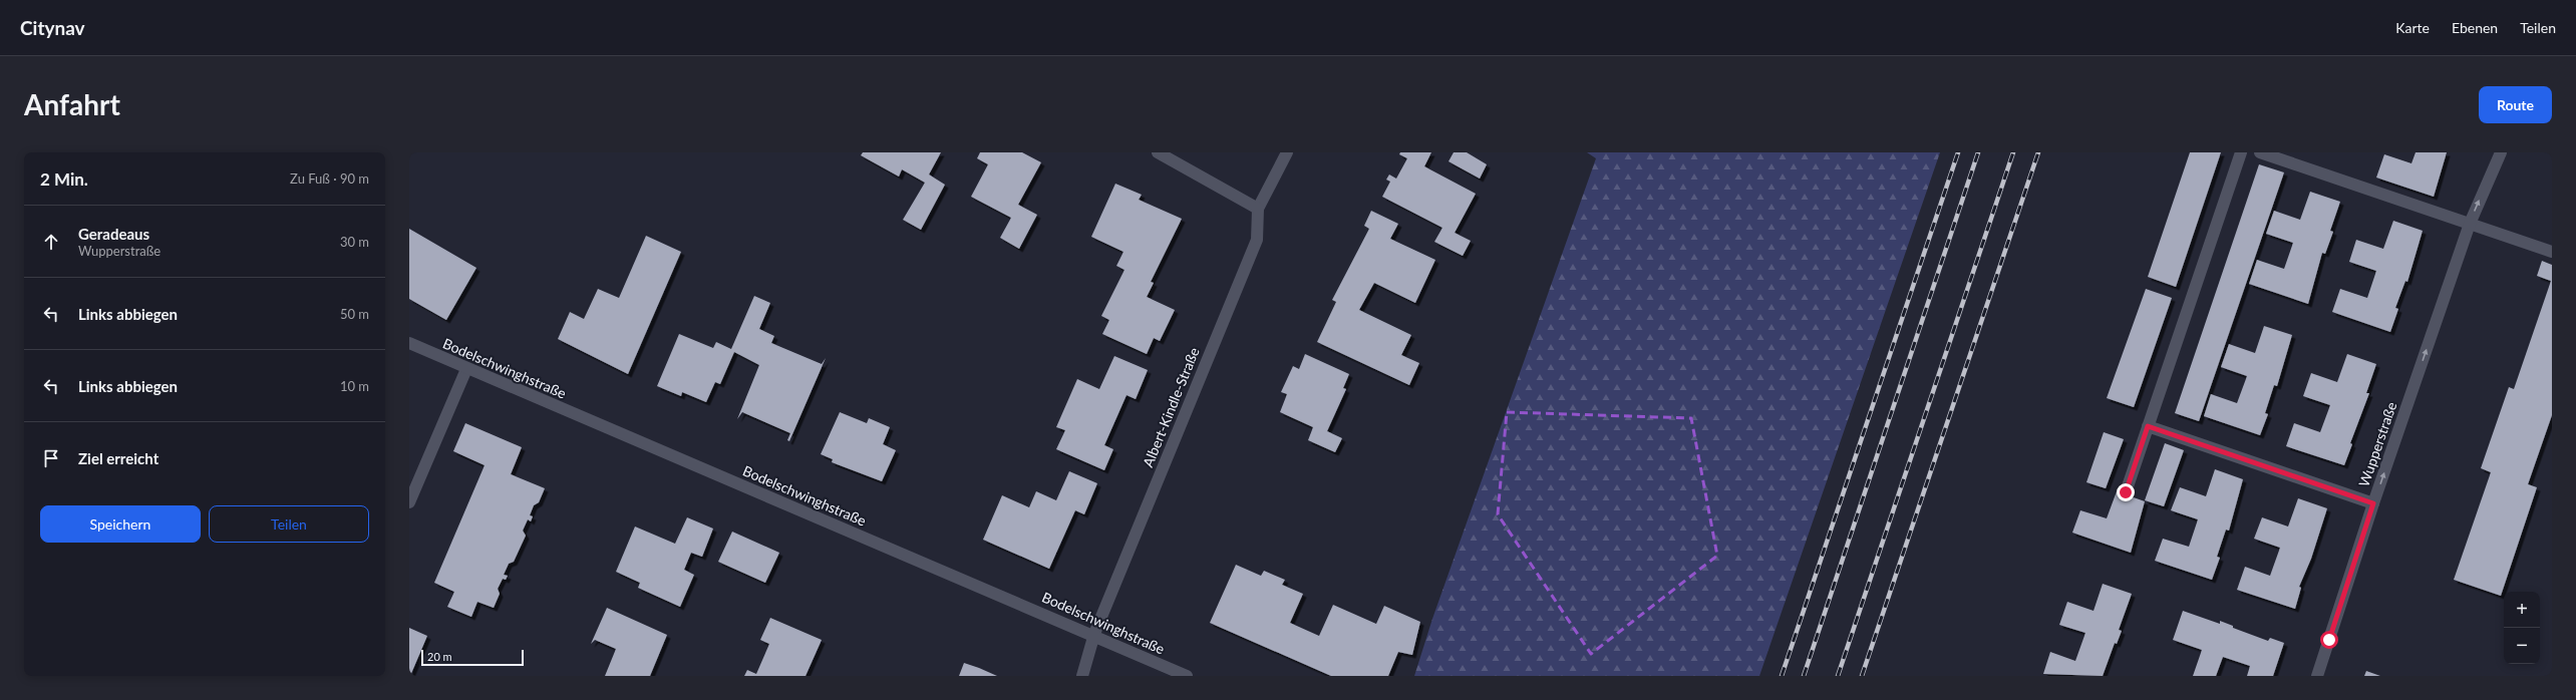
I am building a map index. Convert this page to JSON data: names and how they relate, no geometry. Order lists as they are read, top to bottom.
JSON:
{
  "streets": {
    "street": ["Bodelschwinghstraße", "Albert-Kindle-Straße", "Wupperstraße"]
  },
  "crossings": [
    ["Bodelschwinghstraße", "Albert-Kindle-Straße"]
  ],
  "one_way": ["Wupperstraße"],
  "scale_bar": "20 m",
  "page": {
    "header": "Citynav",
    "nav": ["Karte", "Ebenen", "Teilen"],
    "buttons": [
      "Route",
      ["Speichern", "Teilen"]
    ],
    "title": "Anfahrt",
    "heading": ["2 Min.", "Zu Fuß · 90 m"],
    "list": [
      ["Geradeaus", "Wupperstraße", "30 m"],
      ["Links abbiegen", "50 m"],
      ["Links abbiegen", "10 m"],
      "Ziel erreicht"
    ],
    "map_buttons": ["+", "−"],
    "scale": "20 m"
  }
}
